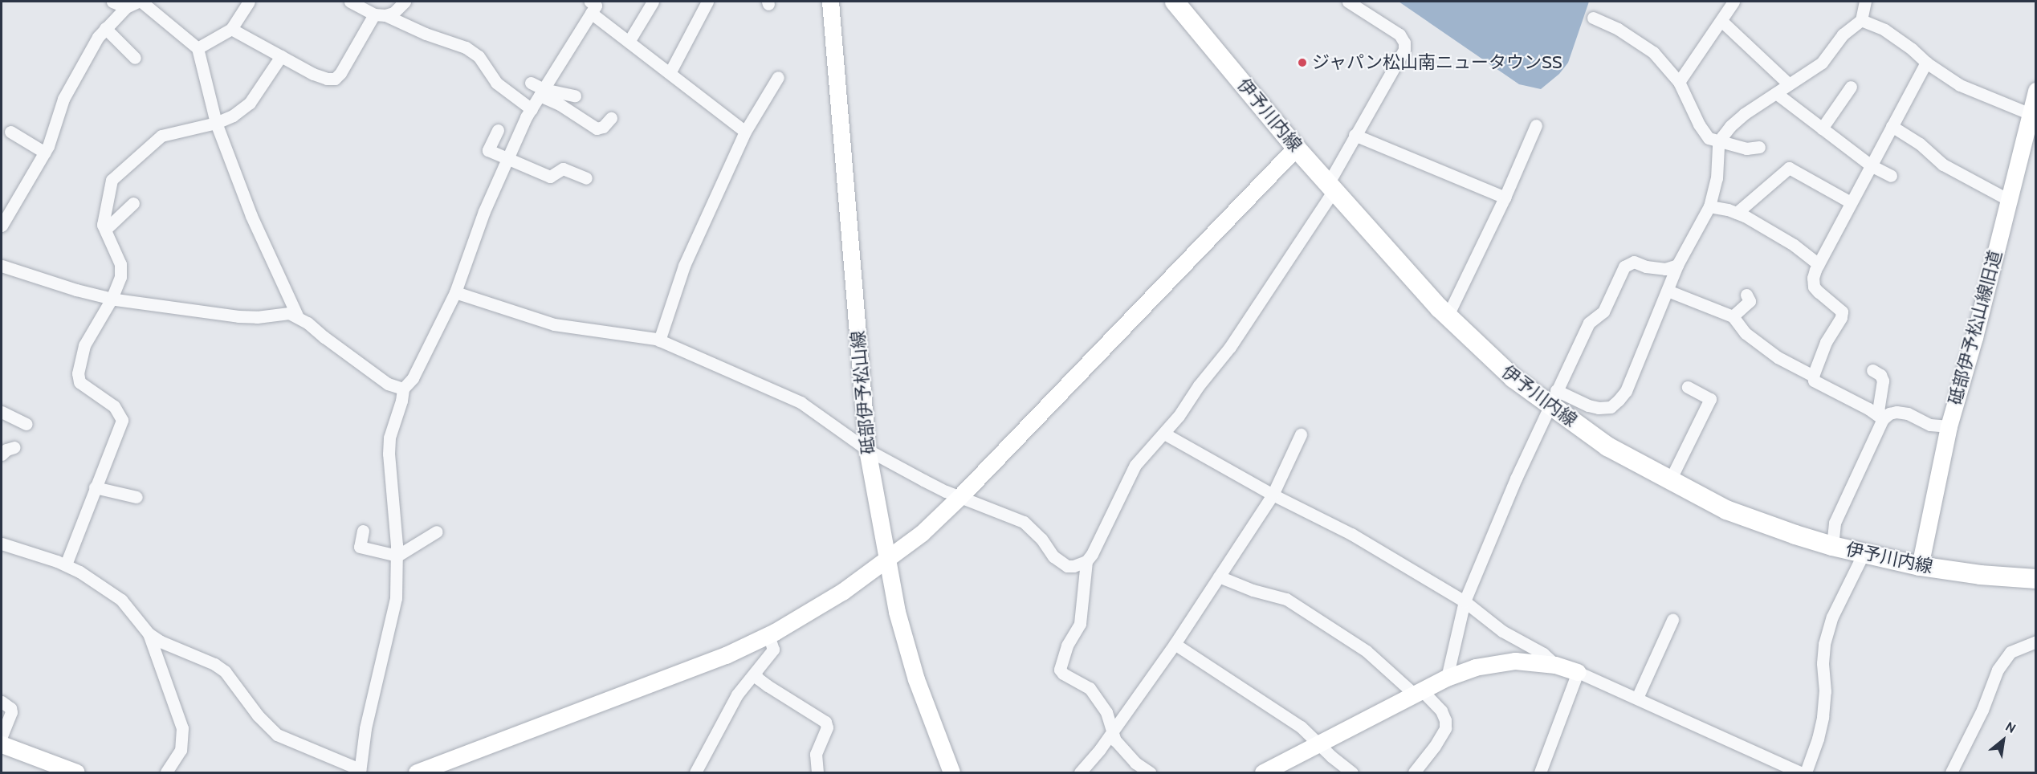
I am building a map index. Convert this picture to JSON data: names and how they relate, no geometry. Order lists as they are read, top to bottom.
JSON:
{
  "streets": {
    "main road": ["伊予川内線"],
    "street": ["砥部伊予松山線旧道", "砥部伊予松山線"]
  },
  "crossings": [
    ["伊予川内線", "砥部伊予松山線旧道"]
  ],
  "places": ["ジャパン松山南ニュータウンSS"],
  "north": "top right"
}
